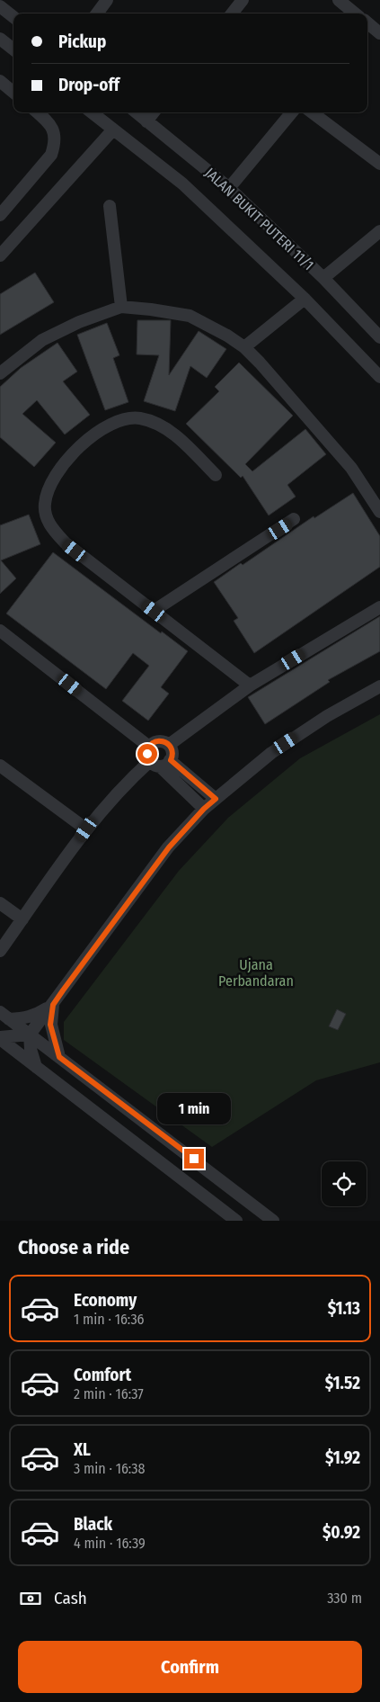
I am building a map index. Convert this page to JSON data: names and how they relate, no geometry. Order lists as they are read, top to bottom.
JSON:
{
  "streets": {
    "street": ["JALAN BUKIT PUTERI 11/1"]
  },
  "parks": ["Ujana Perbandaran"],
  "page": {
    "banner": ["Pickup", "Drop-off"],
    "bubble": "1 min",
    "heading": "Choose a ride",
    "list": [
      {
        "name": "Economy",
        "note": "1 min · 16:36",
        "value": "$1.13"
      },
      {
        "name": "Comfort",
        "note": "2 min · 16:37",
        "value": "$1.52"
      },
      {
        "name": "XL",
        "note": "3 min · 16:38",
        "value": "$1.92"
      },
      {
        "name": "Black",
        "note": "4 min · 16:39",
        "value": "$0.92"
      }
    ],
    "pay": ["Cash", "330 m"],
    "buttons": "Confirm"
  }
}
